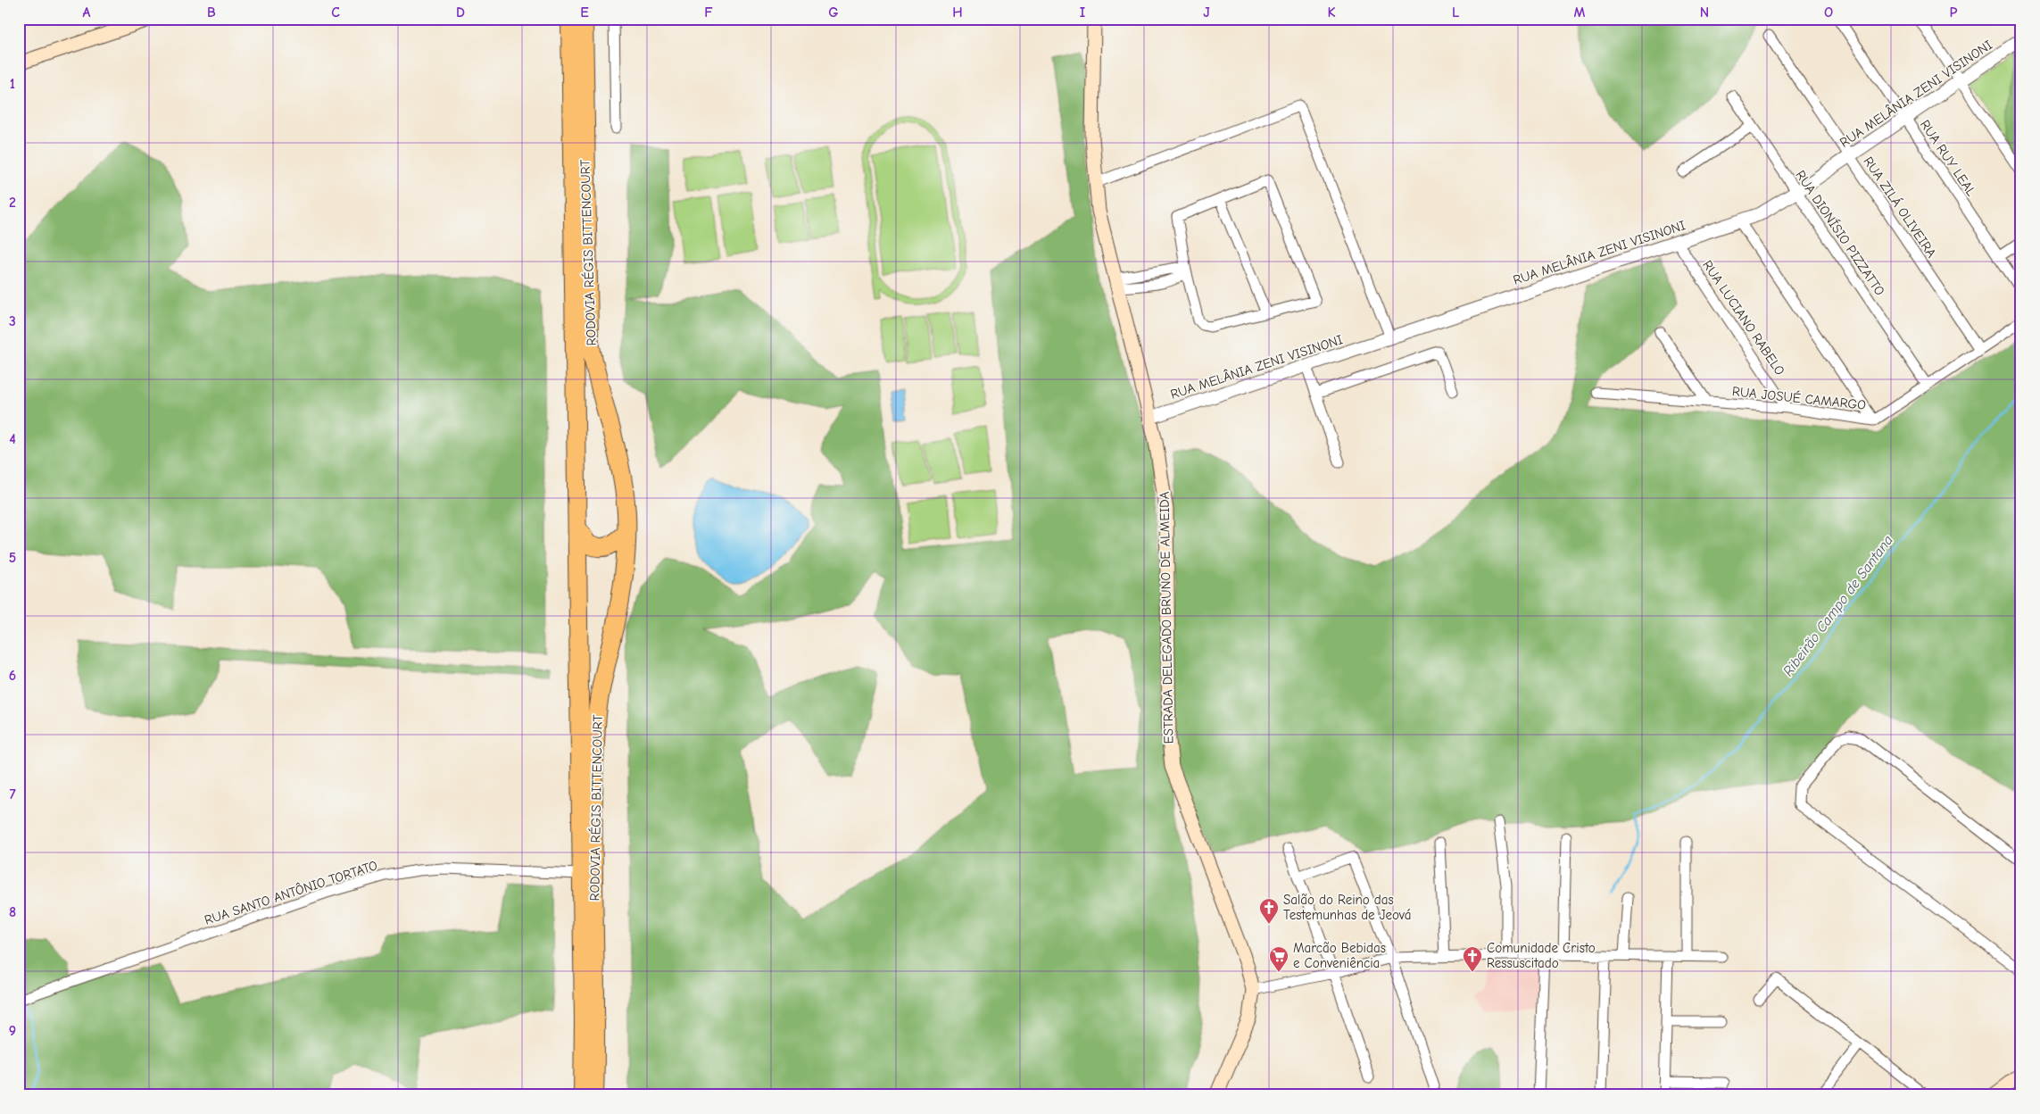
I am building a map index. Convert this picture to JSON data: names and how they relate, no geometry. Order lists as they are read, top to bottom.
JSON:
{
  "streets": {
    "highway": ["RODOVIA RÉGIS BITTENCOURT"],
    "main road": ["ESTRADA DELEGADO BRUNO DE ALMEIDA"],
    "street": [
      "RUA MELÂNIA ZENI VISINONI",
      "RUA RUY LEAL",
      "RUA ZILÁ OLIVEIRA",
      "RUA DIONÍSIO PIZZATTO",
      "RUA LUCIANO RABELO",
      "RUA JOSUÉ CAMARGO",
      "RUA SANTO ANTÔNIO TORTATO"
    ]
  },
  "crossings": [
    ["RUA MELÂNIA ZENI VISINONI", "RUA RUY LEAL"],
    ["RUA MELÂNIA ZENI VISINONI", "RUA ZILÁ OLIVEIRA"],
    ["RUA MELÂNIA ZENI VISINONI", "RUA DIONÍSIO PIZZATTO"],
    ["RUA MELÂNIA ZENI VISINONI", "RUA LUCIANO RABELO"],
    ["RUA MELÂNIA ZENI VISINONI", "ESTRADA DELEGADO BRUNO DE ALMEIDA"],
    ["RUA ZILÁ OLIVEIRA", "RUA JOSUÉ CAMARGO"],
    ["RUA DIONÍSIO PIZZATTO", "RUA JOSUÉ CAMARGO"],
    ["RODOVIA RÉGIS BITTENCOURT", "RUA SANTO ANTÔNIO TORTATO"],
    ["RUA LUCIANO RABELO", "RUA JOSUÉ CAMARGO"]
  ],
  "water": ["Ribeirão Campo de Santana"],
  "places": {
    "church": ["Salão do Reino das Testemunhas de Jeová", "Comunidade Cristo Ressuscitado"],
    "supermarket": ["Marcão Bebidas e Conveniência"]
  },
  "grid": {
    "columns": [
      "A",
      "B",
      "C",
      "D",
      "E",
      "F",
      "G",
      "H",
      "I",
      "J",
      "K",
      "L",
      "M",
      "N",
      "O",
      "P"
    ],
    "rows": [
      "1",
      "2",
      "3",
      "4",
      "5",
      "6",
      "7",
      "8",
      "9"
    ]
  }
}
